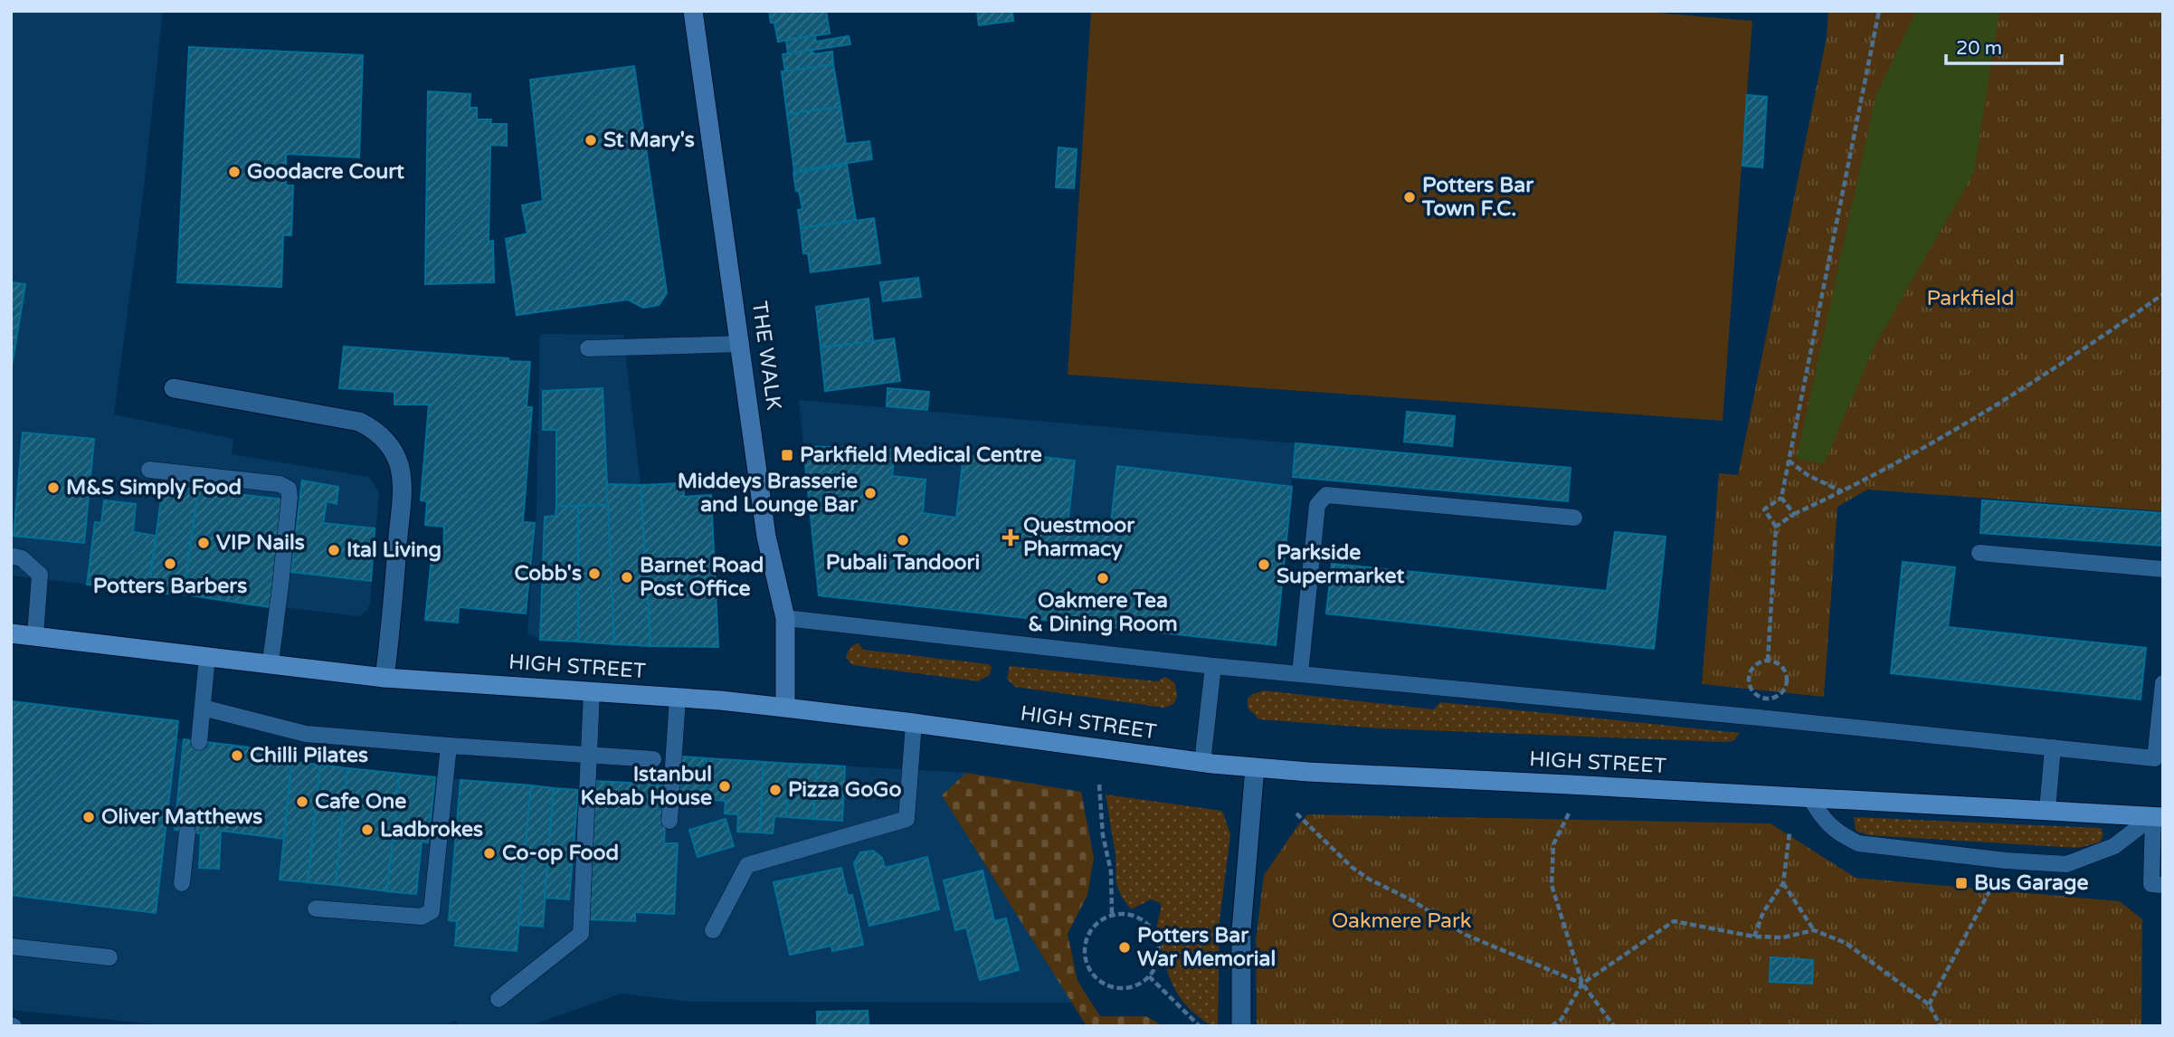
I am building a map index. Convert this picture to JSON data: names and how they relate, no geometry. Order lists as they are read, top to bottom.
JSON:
{
  "streets": {
    "main road": ["HIGH STREET"],
    "street": ["THE WALK"]
  },
  "crossings": [
    ["THE WALK", "HIGH STREET"]
  ],
  "parks": ["Parkfield", "Oakmere Park"],
  "places": {
    "other": [
      "St Mary's",
      "Goodacre Court",
      "Potters Bar Town F.C.",
      "M&S Simply Food",
      "Middeys Brasserie and Lounge Bar",
      "Pubali Tandoori",
      "VIP Nails",
      "Ital Living",
      "Potters Barbers",
      "Parkside Supermarket",
      "Cobb's",
      "Barnet Road Post Office",
      "Oakmere Tea & Dining Room",
      "Chilli Pilates",
      "Istanbul Kebab House",
      "Pizza GoGo",
      "Cafe One",
      "Oliver Matthews",
      "Ladbrokes",
      "Co-op Food",
      "Potters Bar War Memorial"
    ],
    "transit": ["Parkfield Medical Centre", "Bus Garage"],
    "health": ["Questmoor Pharmacy"]
  },
  "scale_bar": "20 m"
}
